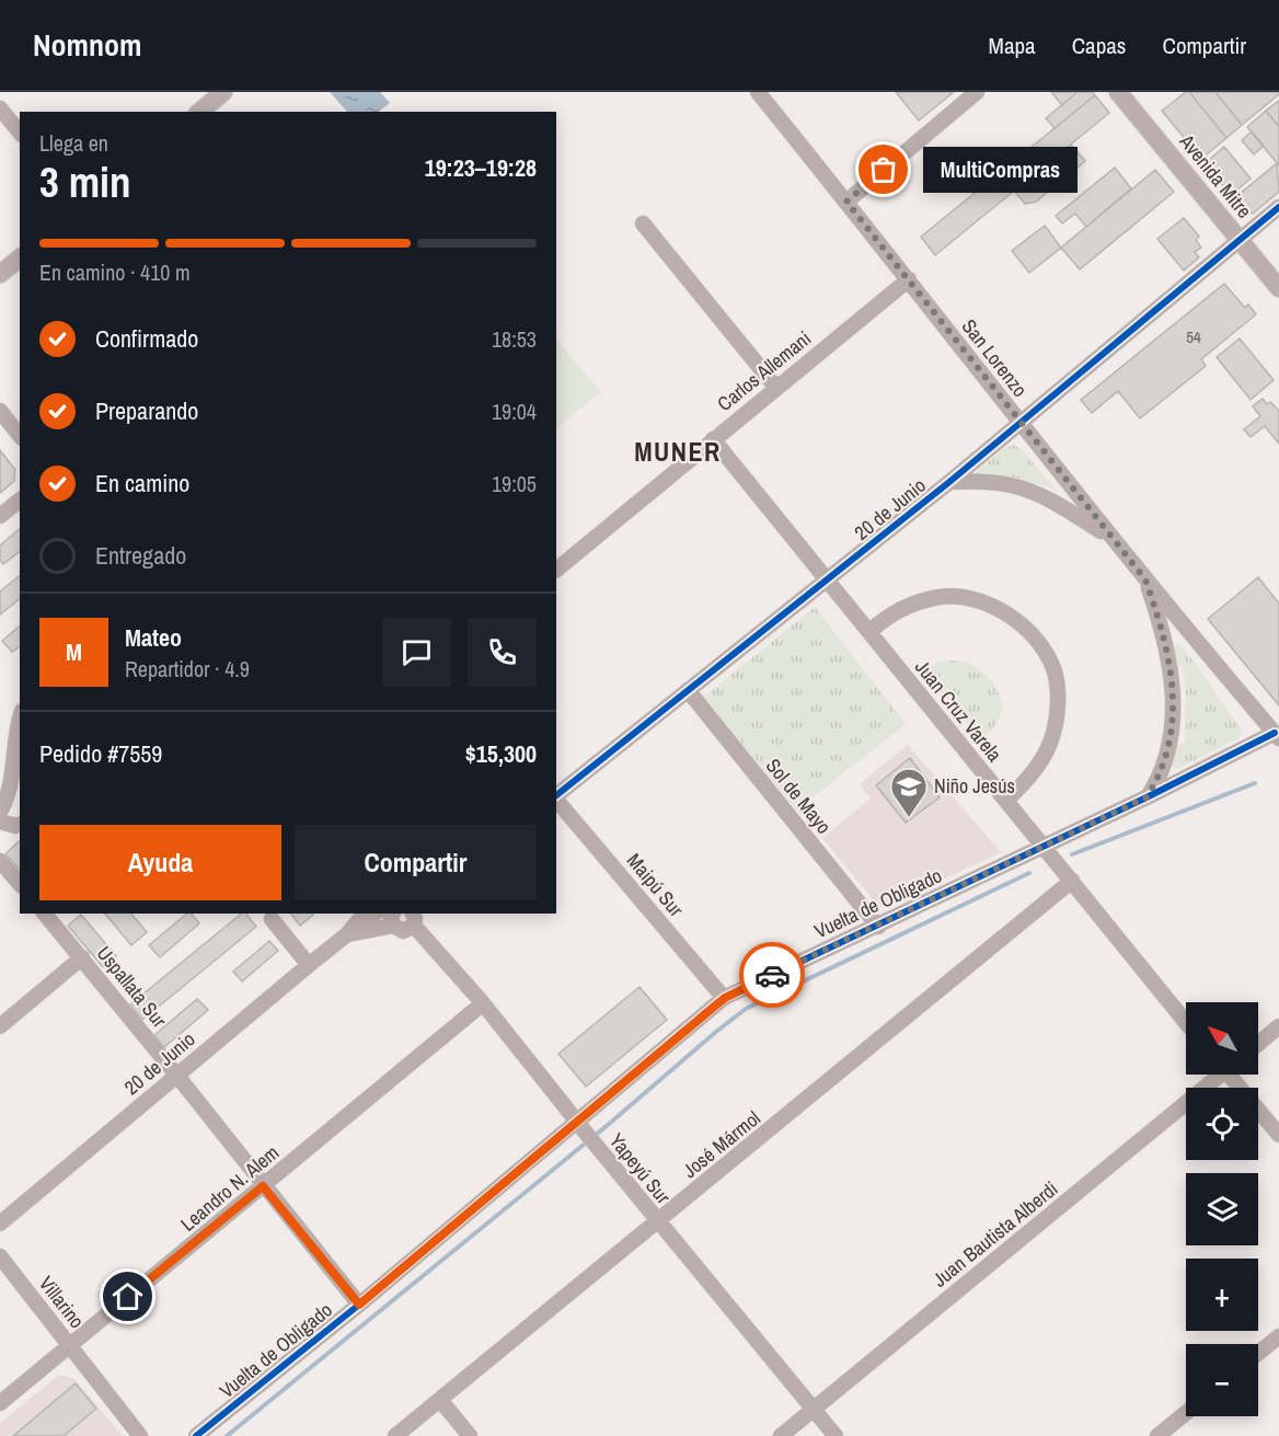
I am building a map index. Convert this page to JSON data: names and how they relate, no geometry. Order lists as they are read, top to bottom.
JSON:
{
  "streets": {
    "main road": ["Avenida Mitre"],
    "street": [
      "San Lorenzo",
      "Carlos Allemani",
      "20 de Junio",
      "Juan Cruz Varela",
      "Sol de Mayo",
      "Maipú Sur",
      "Vuelta de Obligado",
      "Uspallata Sur",
      "José Mármol",
      "Yapeyú Sur",
      "Leandro N. Alem",
      "Juan Bautista Alberdi",
      "Villarino"
    ]
  },
  "crossings": [
    ["Avenida Mitre", "20 de Junio"],
    ["San Lorenzo", "Carlos Allemani"],
    ["San Lorenzo", "20 de Junio"],
    ["San Lorenzo", "Vuelta de Obligado"],
    ["Carlos Allemani", "Juan Cruz Varela"],
    ["20 de Junio", "Juan Cruz Varela"],
    ["20 de Junio", "Sol de Mayo"],
    ["20 de Junio", "Uspallata Sur"],
    ["20 de Junio", "Yapeyú Sur"],
    ["Juan Cruz Varela", "Vuelta de Obligado"],
    ["Juan Cruz Varela", "José Mármol"],
    ["Sol de Mayo", "Vuelta de Obligado"],
    ["Maipú Sur", "Vuelta de Obligado"],
    ["Vuelta de Obligado", "Uspallata Sur"],
    ["Vuelta de Obligado", "Yapeyú Sur"],
    ["Uspallata Sur", "Leandro N. Alem"],
    ["José Mármol", "Yapeyú Sur"],
    ["Yapeyú Sur", "Leandro N. Alem"],
    ["Yapeyú Sur", "Juan Bautista Alberdi"],
    ["Leandro N. Alem", "Villarino"]
  ],
  "districts": ["MUNER"],
  "places": {
    "other": ["MultiCompras"],
    "school or university": ["Niño Jesús"]
  },
  "house_numbers": ["54"],
  "north": "top left",
  "page": {
    "header": "Nomnom",
    "nav": ["Mapa", "Capas", "Compartir"],
    "heading": ["3 min", "Llega en", "19:23–19:28"],
    "panel": [
      "Mateo",
      "Repartidor · 4.9",
      "Pedido #7559",
      "$15,300"
    ],
    "bubble": "MultiCompras",
    "bar": "En camino · 410 m",
    "list": [
      ["Confirmado", "18:53"],
      ["Preparando", "19:04"],
      ["En camino", "19:05"],
      "Entregado"
    ],
    "round": "M",
    "buttons": ["Ayuda", "Compartir"],
    "map_buttons": ["+", "−"]
  }
}
